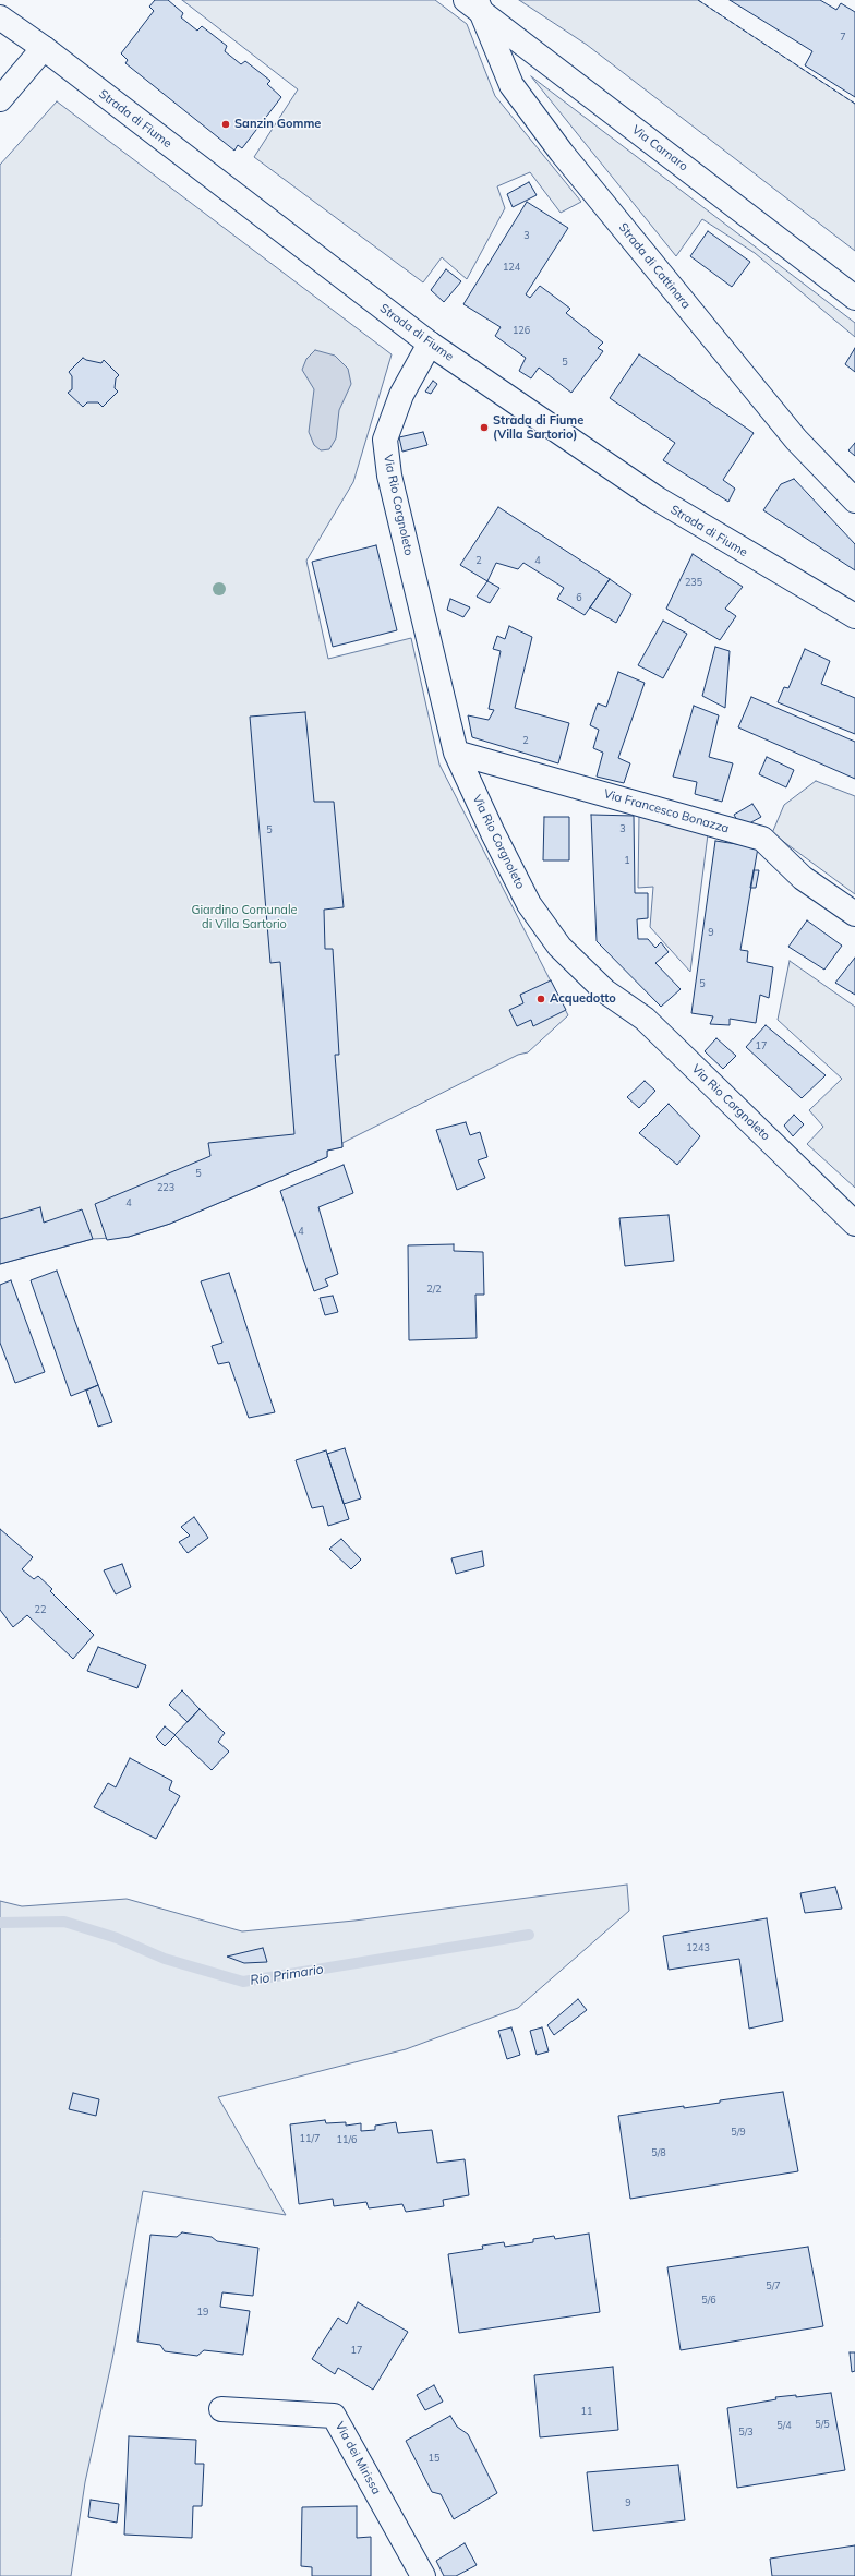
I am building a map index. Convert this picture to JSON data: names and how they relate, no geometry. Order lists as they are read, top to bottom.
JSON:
{
  "streets": {
    "street": [
      "Strada di Fiume",
      "Via Carnaro",
      "Strada di Cattinara",
      "Via Rio Corgnoleto",
      "Via Francesco Bonazza",
      "Via dei Mirissa"
    ]
  },
  "crossings": [
    ["Strada di Fiume", "Via Rio Corgnoleto"],
    ["Via Carnaro", "Strada di Cattinara"],
    ["Via Rio Corgnoleto", "Via Francesco Bonazza"]
  ],
  "water": ["Rio Primario"],
  "parks": ["Giardino Comunale di Villa Sartorio"],
  "places": ["Sanzin Gomme", "Strada di Fiume (Villa Sartorio)", "Acquedotto"],
  "house_numbers": [
    "7",
    "3",
    "124",
    "126",
    "5",
    "2",
    "4",
    "235",
    "6",
    "2",
    "3",
    "5",
    "1",
    "9",
    "5",
    "17",
    "5",
    "223",
    "4",
    "4",
    "2/2",
    "22",
    "1243",
    "5/9",
    "11/7",
    "11/6",
    "5/8",
    "5/7",
    "5/6",
    "19",
    "17",
    "11",
    "5/5",
    "5/4",
    "5/3",
    "15",
    "9"
  ]
}
